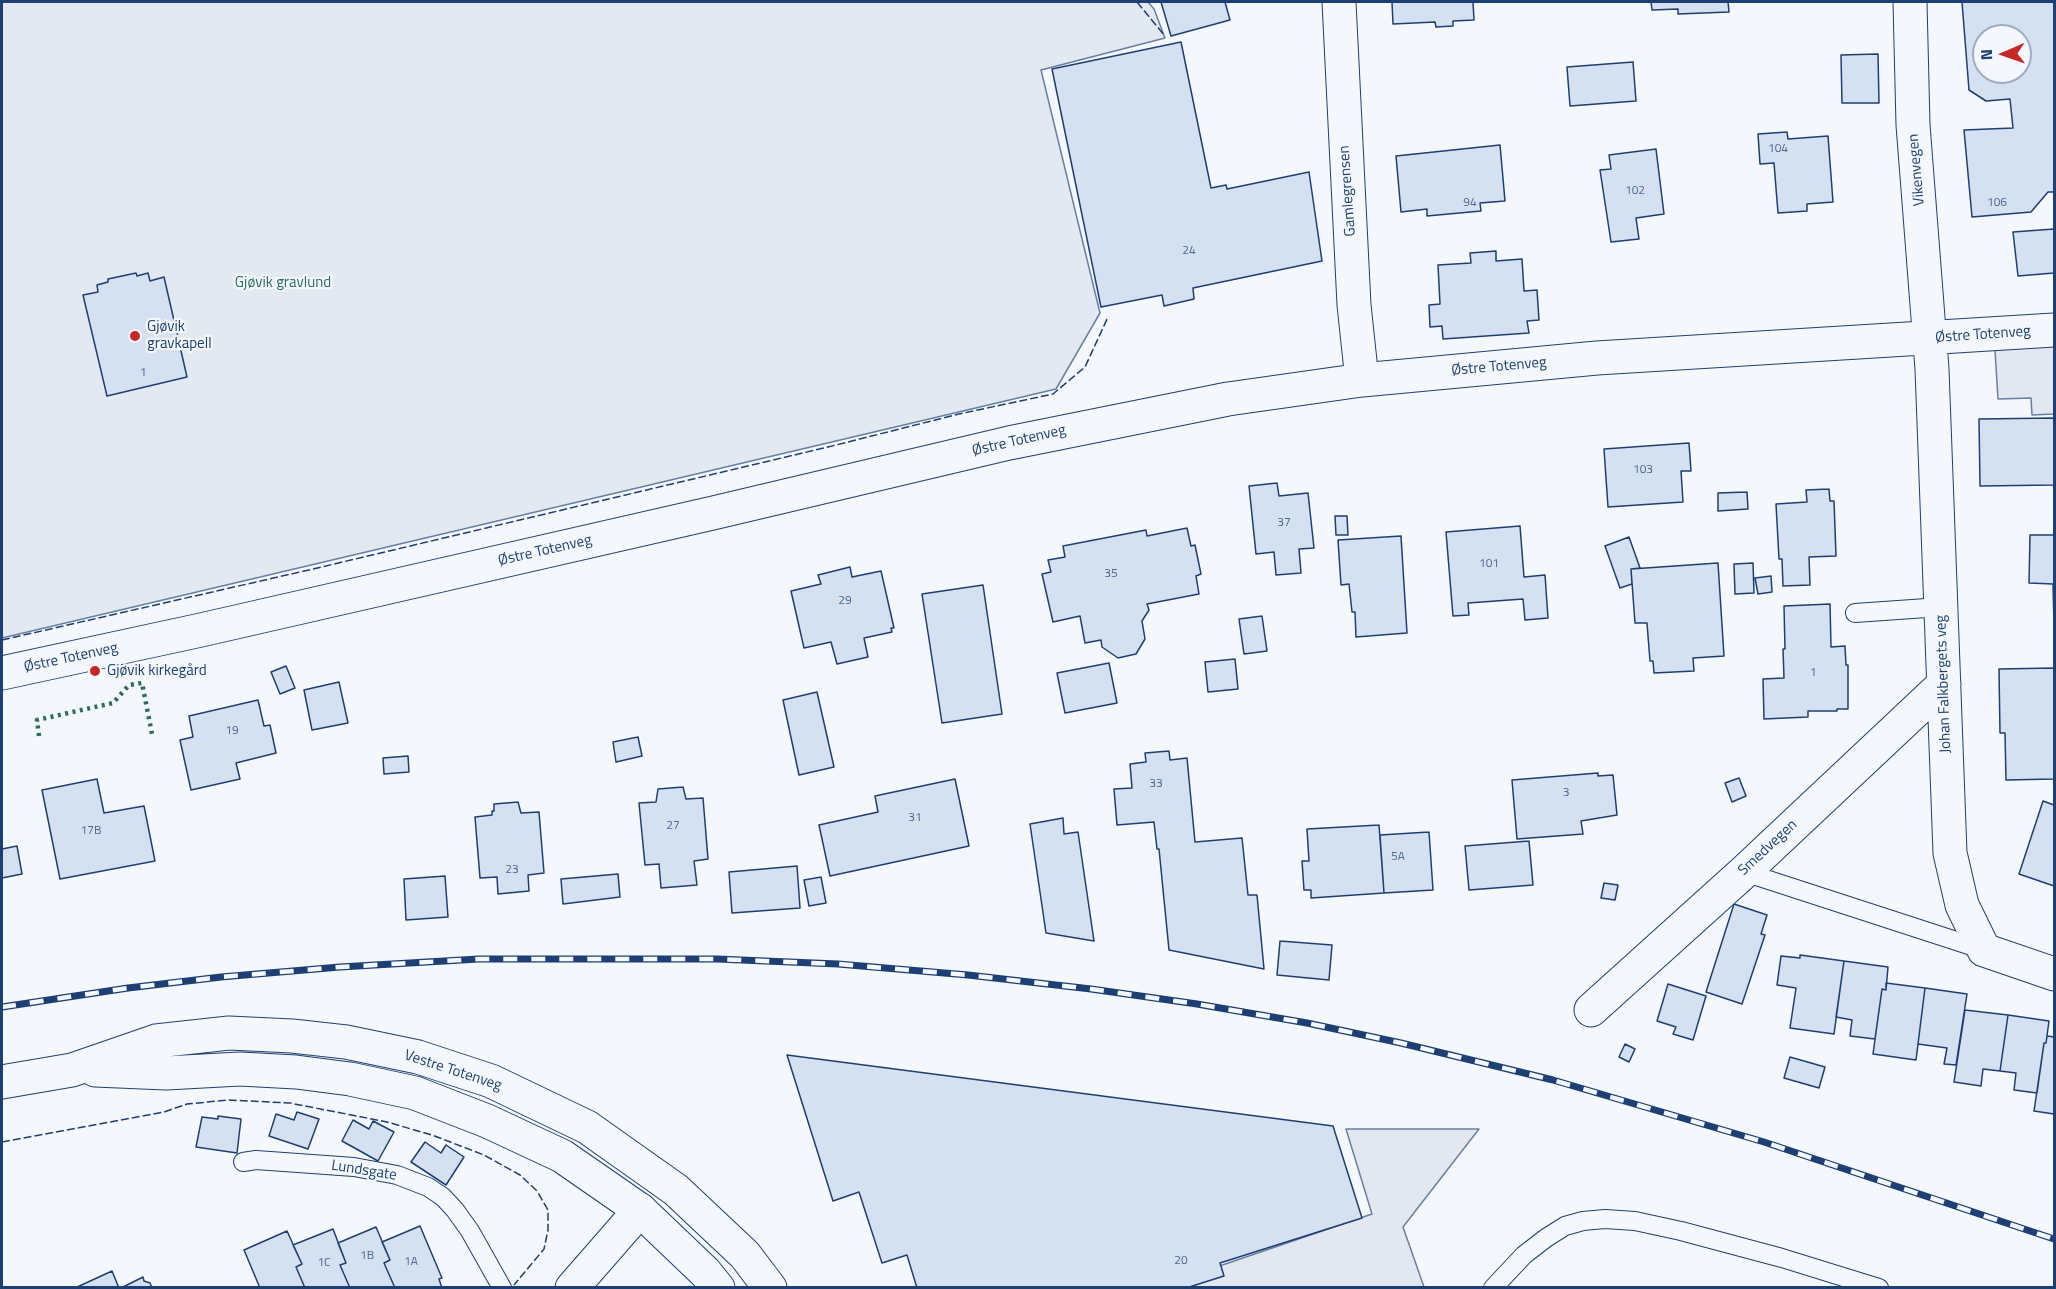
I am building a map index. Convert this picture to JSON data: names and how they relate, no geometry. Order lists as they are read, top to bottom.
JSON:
{
  "streets": {
    "street": [
      "Vikenvegen",
      "Gamlegrensen",
      "Østre Totenveg",
      "Johan Falkbergets veg",
      "Smedvegen",
      "Vestre Totenveg"
    ],
    "lane": ["Lundsgate"]
  },
  "crossings": [
    ["Vikenvegen", "Østre Totenveg"],
    ["Vikenvegen", "Johan Falkbergets veg"],
    ["Gamlegrensen", "Østre Totenveg"],
    ["Østre Totenveg", "Johan Falkbergets veg"],
    ["Johan Falkbergets veg", "Smedvegen"]
  ],
  "parks": ["Gjøvik gravlund"],
  "places": ["Gjøvik gravkapell", "Gjøvik kirkegård"],
  "house_numbers": [
    "104",
    "102",
    "94",
    "106",
    "24",
    "1",
    "103",
    "37",
    "101",
    "35",
    "29",
    "1",
    "19",
    "33",
    "3",
    "31",
    "27",
    "17B",
    "5A",
    "23",
    "1B",
    "20",
    "1A",
    "1C"
  ],
  "north": "left"
}
